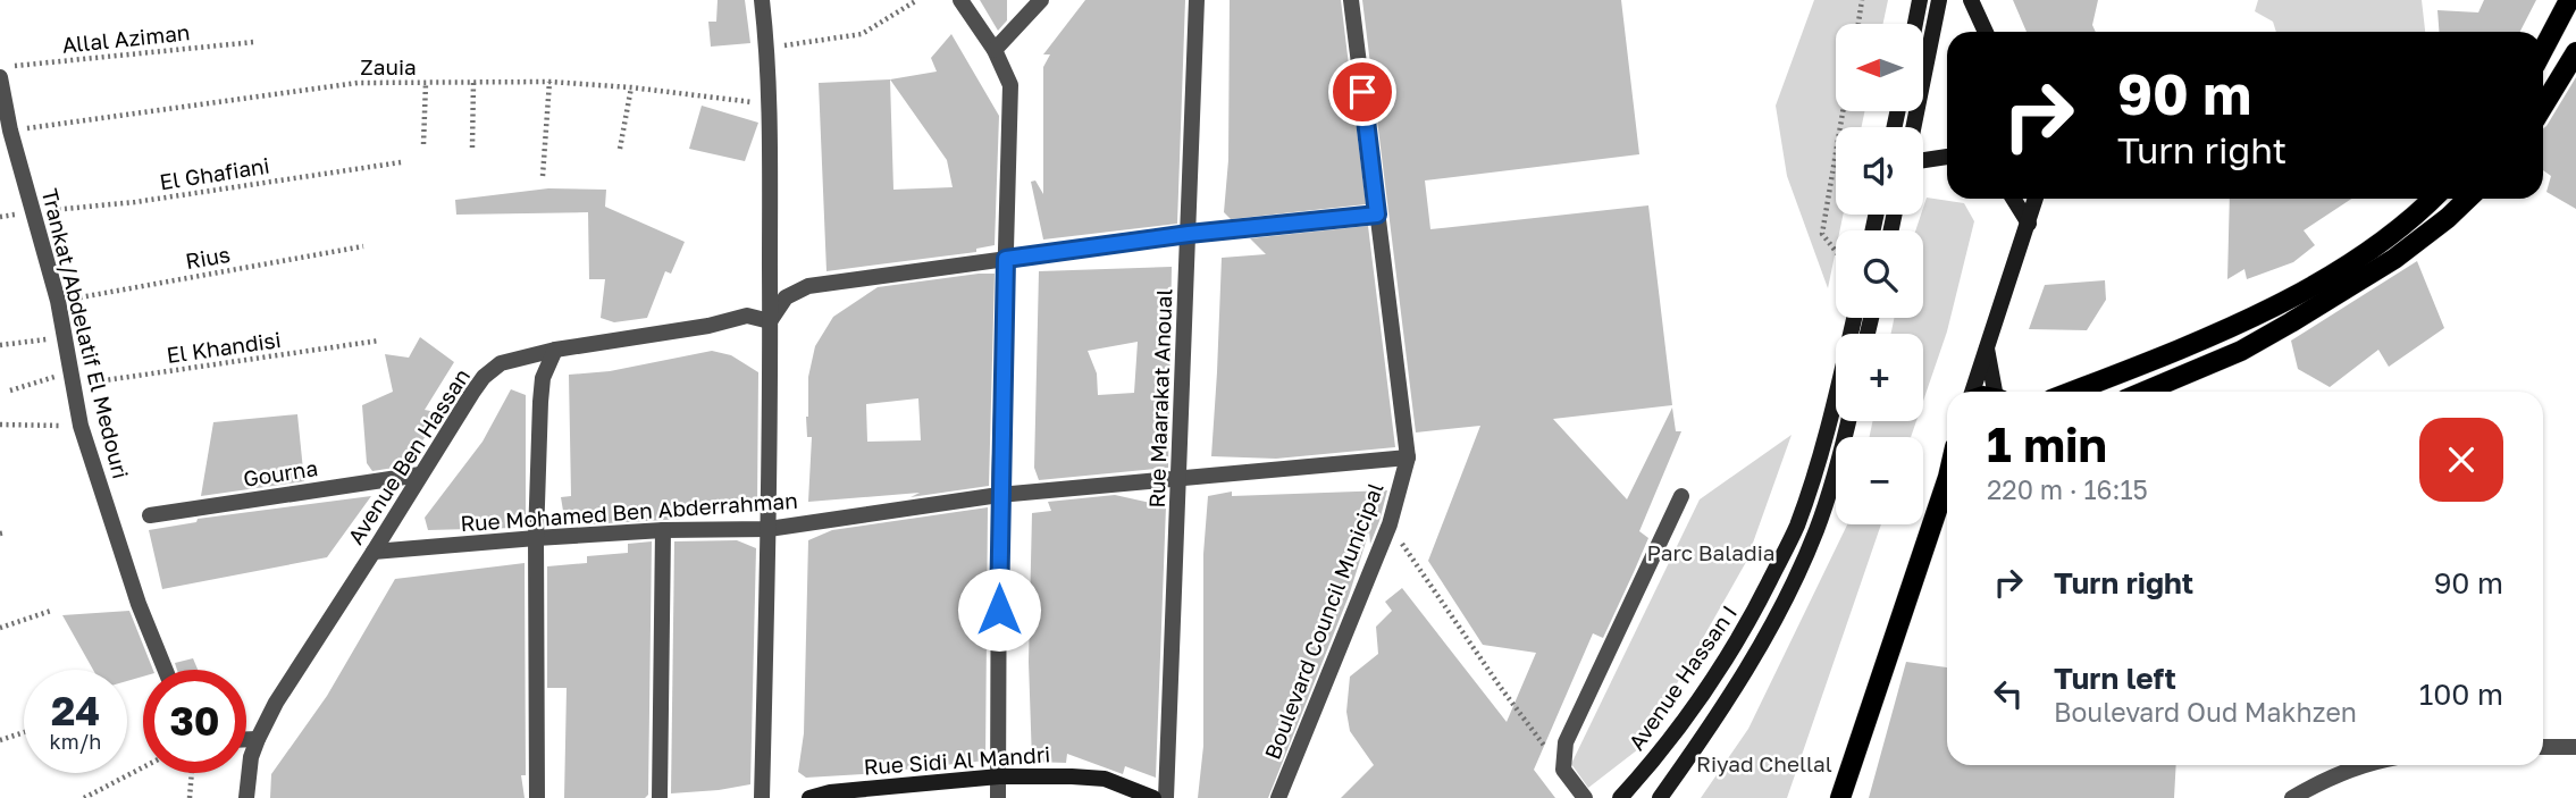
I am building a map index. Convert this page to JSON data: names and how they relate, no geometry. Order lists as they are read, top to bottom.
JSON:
{
  "streets": {
    "main road": ["Avenue Hassan I", "Rue Sidi Al Mandri"],
    "street": [
      "Trankat/Abdelatif El Medouri",
      "Rue Maarakat Anoual",
      "Avenue Ben Hassan",
      "Gourna",
      "Rue Mohamed Ben Abderrahman",
      "Boulevard Council Municipal"
    ],
    "path": [
      "Allal Aziman",
      "Zauia",
      "El Ghafiani",
      "Rius",
      "El Khandisi"
    ]
  },
  "crossings": [
    ["Zauia", "Trankat/Abdelatif El Medouri"],
    ["El Ghafiani", "Trankat/Abdelatif El Medouri"],
    ["Rius", "Trankat/Abdelatif El Medouri"],
    ["Trankat/Abdelatif El Medouri", "El Khandisi"],
    ["Rue Maarakat Anoual", "Rue Mohamed Ben Abderrahman"],
    ["Avenue Ben Hassan", "Gourna"],
    ["Avenue Ben Hassan", "Rue Mohamed Ben Abderrahman"],
    ["Rue Mohamed Ben Abderrahman", "Boulevard Council Municipal"]
  ],
  "parks": ["Parc Baladia", "Riyad Chellal"],
  "north": "left",
  "page": {
    "map_buttons": ["+", "−"],
    "turn": ["90 m", "Turn right"],
    "heading": ["1 min", "220 m · 16:15"],
    "list": [
      {
        "name": "Turn right",
        "value": "90 m"
      },
      {
        "name": "Turn left",
        "note": "Boulevard Oud Makhzen",
        "value": "100 m"
      }
    ],
    "speed": "24 km/h",
    "limit": "30"
  }
}
